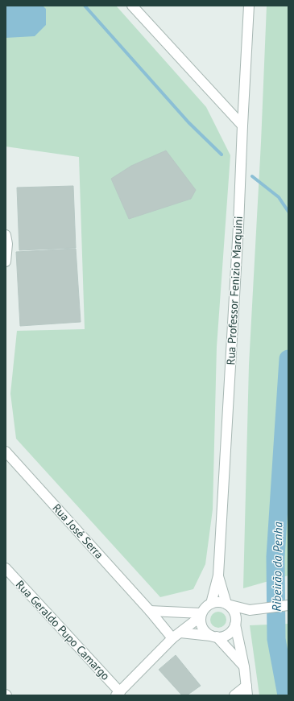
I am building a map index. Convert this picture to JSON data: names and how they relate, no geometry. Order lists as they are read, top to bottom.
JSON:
{
  "streets": {
    "street": ["Rua Professor Fenizio Marquini", "Rua José Serra", "Rua Geraldo Pupo Camargo"]
  },
  "water": ["Ribeirão da Penha"]
}
